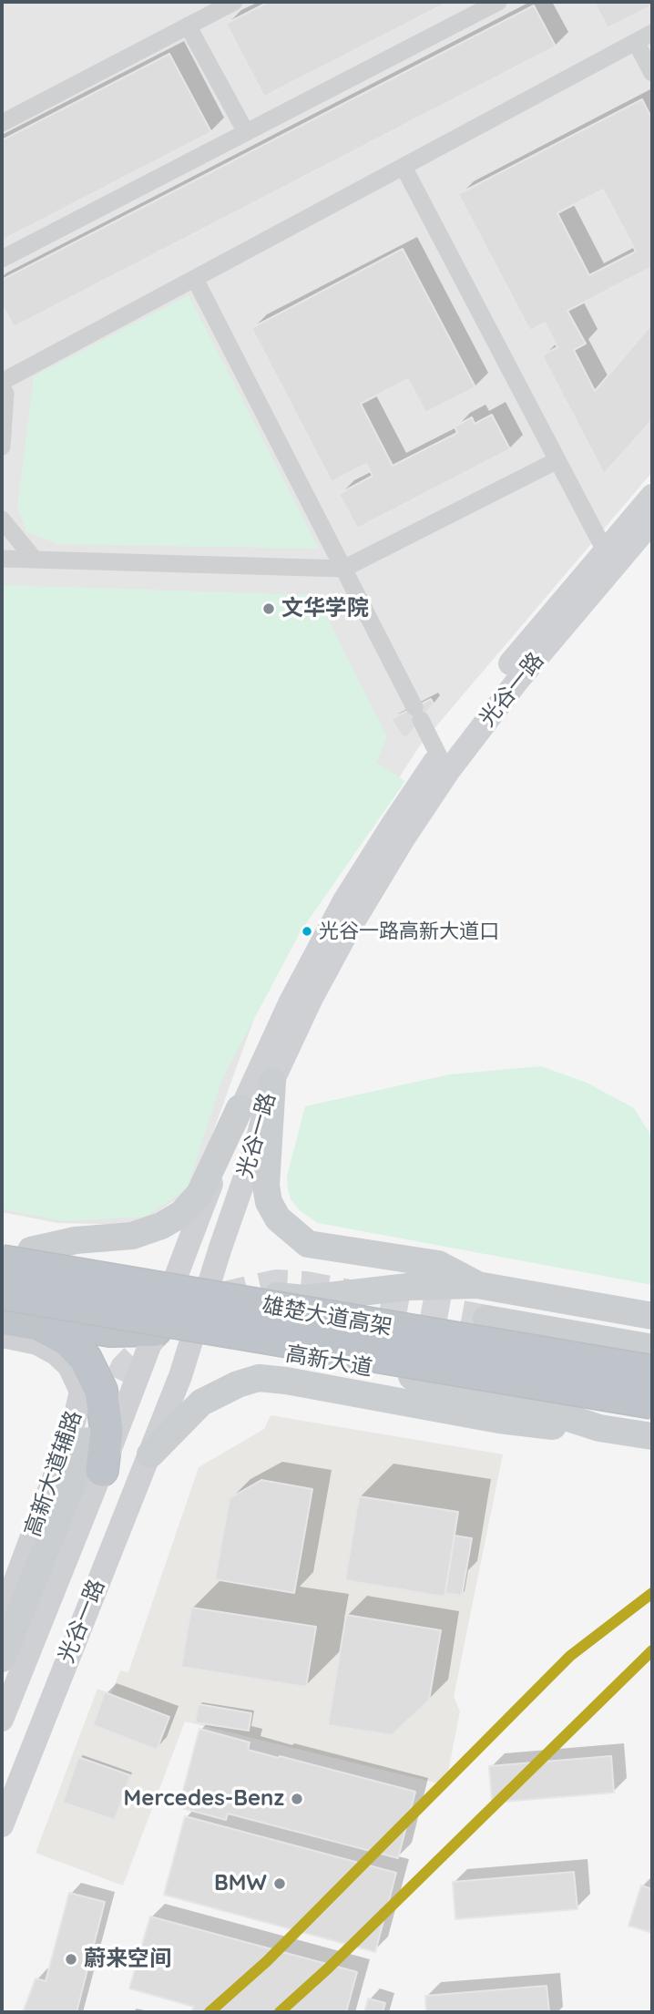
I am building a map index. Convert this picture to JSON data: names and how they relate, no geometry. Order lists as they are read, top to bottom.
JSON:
{
  "streets": {
    "highway": ["雄楚大道高架"],
    "main road": ["光谷一路", "高新大道", "高新大道辅路"]
  },
  "crossings": [
    ["光谷一路", "高新大道"]
  ],
  "places": [
    "文华学院",
    "光谷一路高新大道口",
    "Mercedes-Benz",
    "BMW",
    "蔚来空间"
  ]
}
